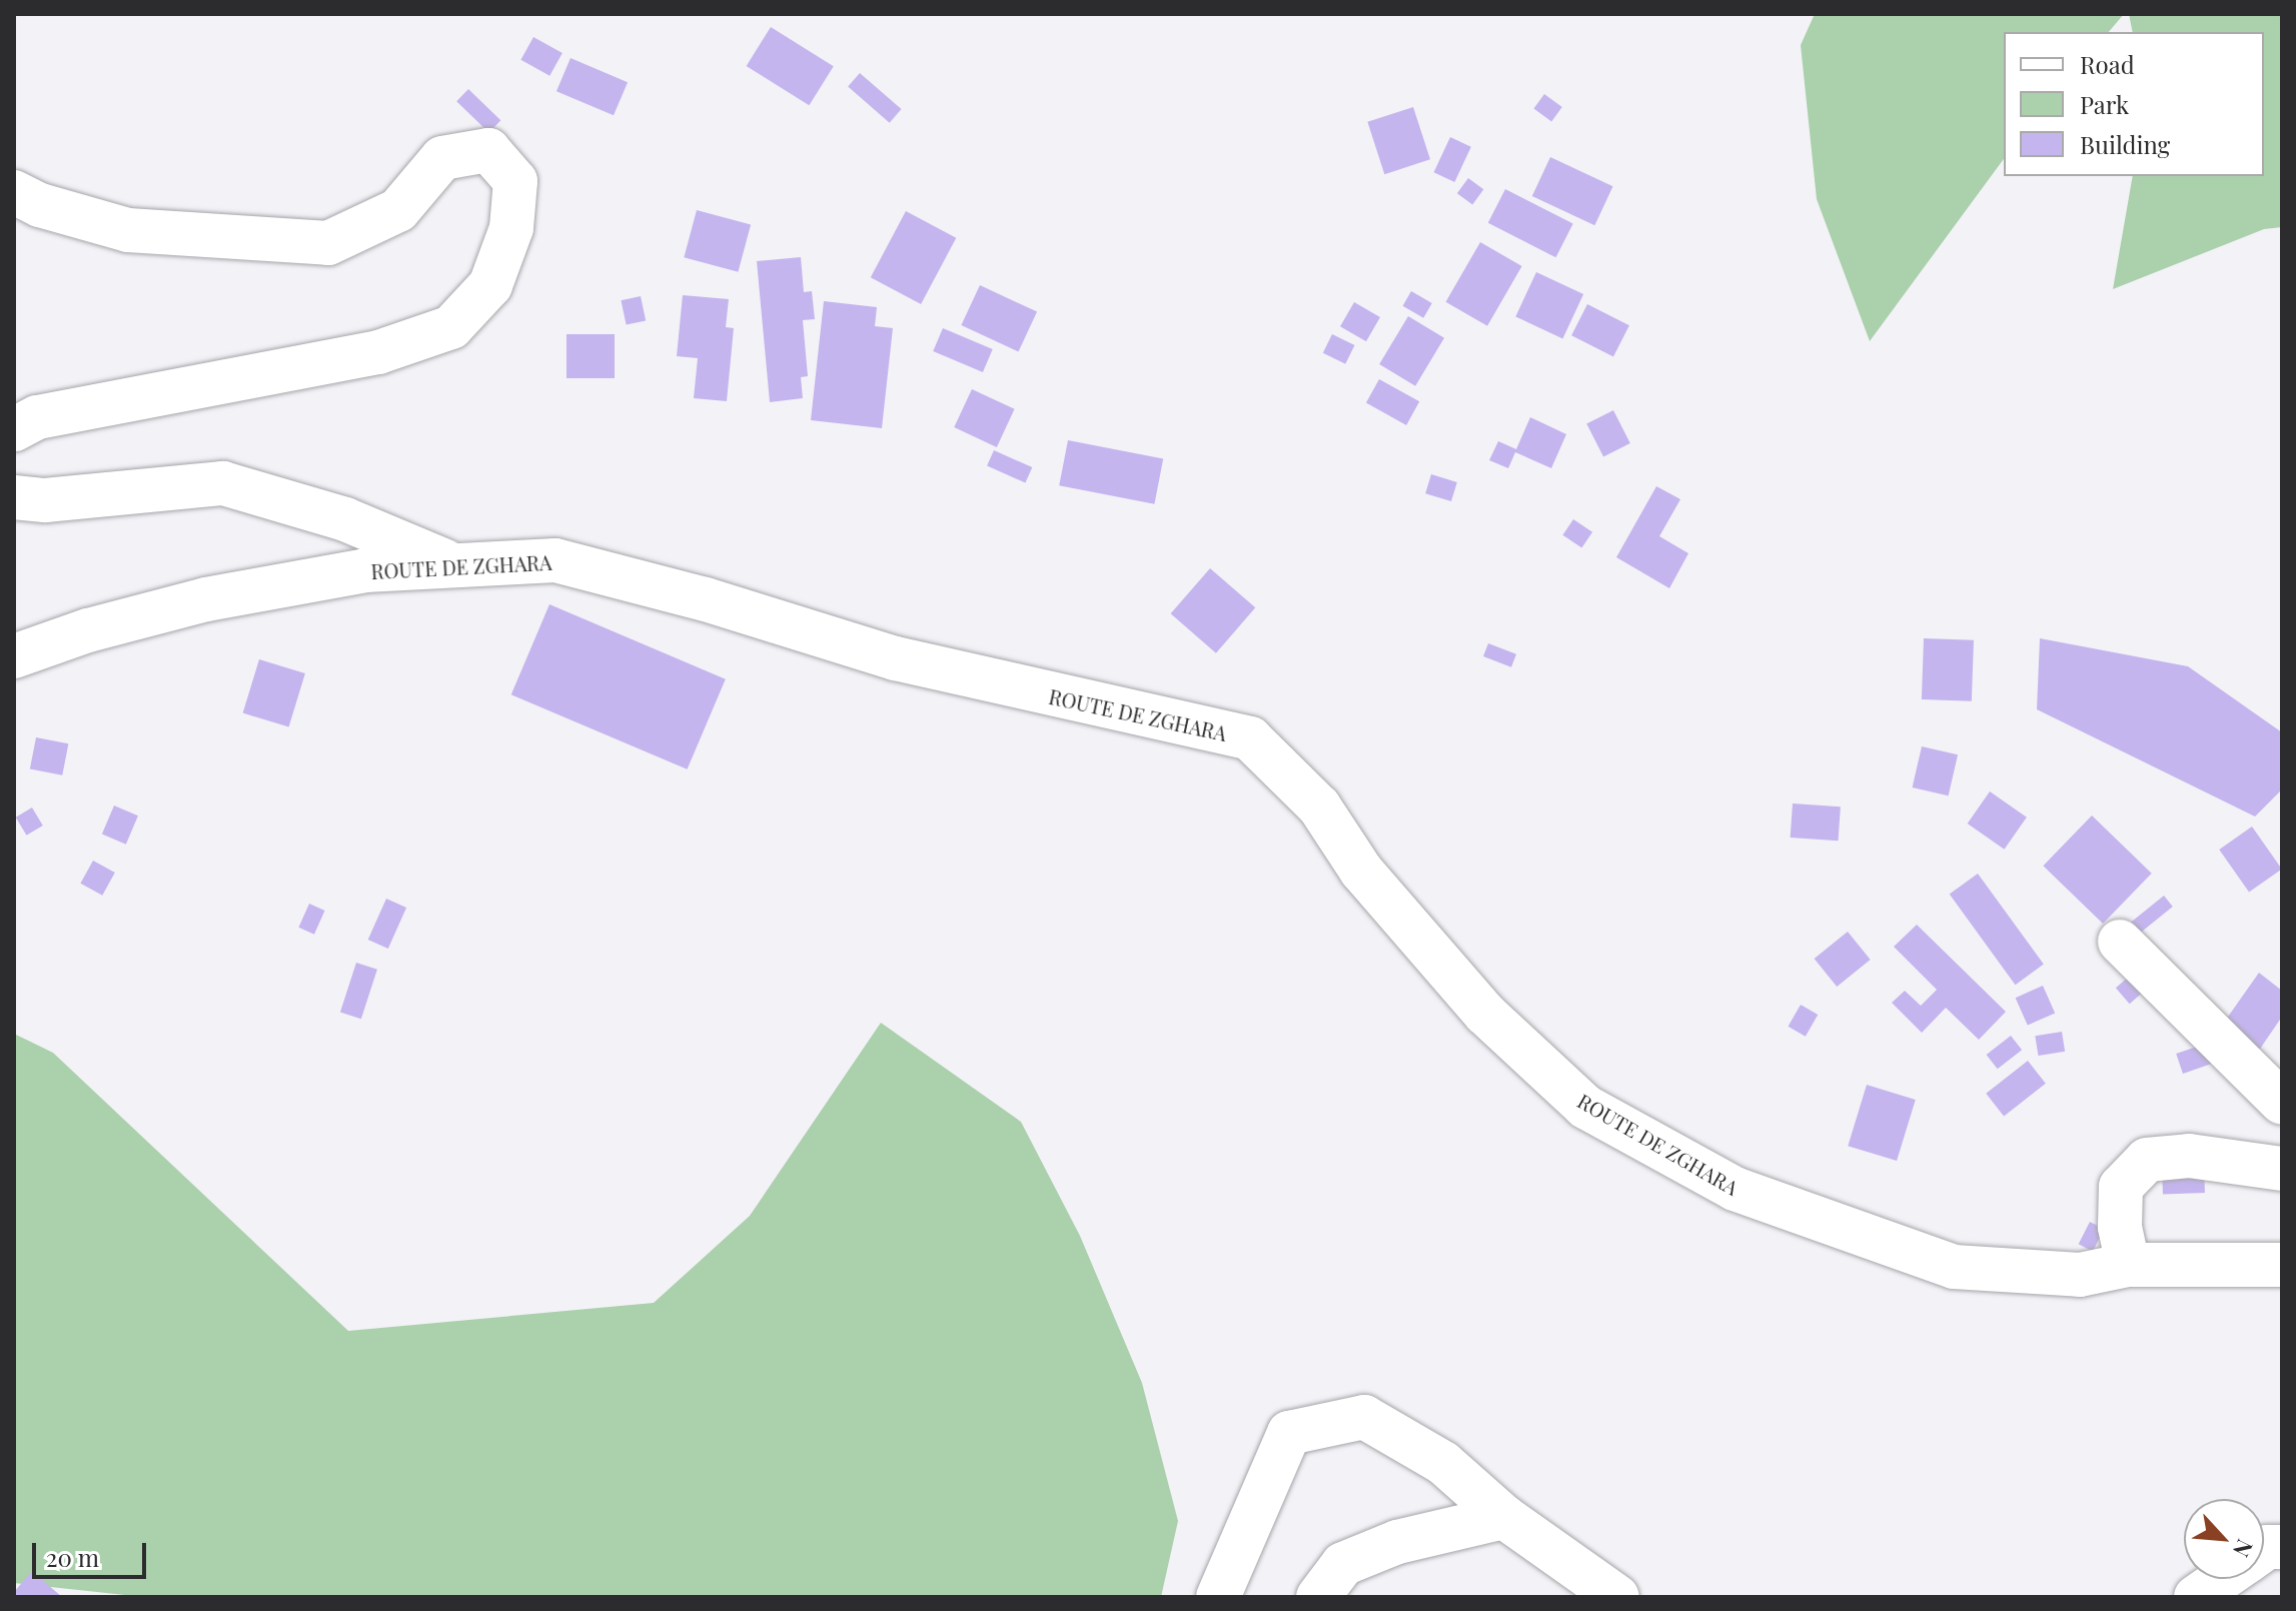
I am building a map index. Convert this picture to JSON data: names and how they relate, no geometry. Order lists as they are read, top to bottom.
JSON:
{
  "streets": {
    "street": ["ROUTE DE ZGHARA"]
  },
  "legend": ["Road", "Park", "Building"],
  "scale_bar": "20 m",
  "north": "bottom right"
}
